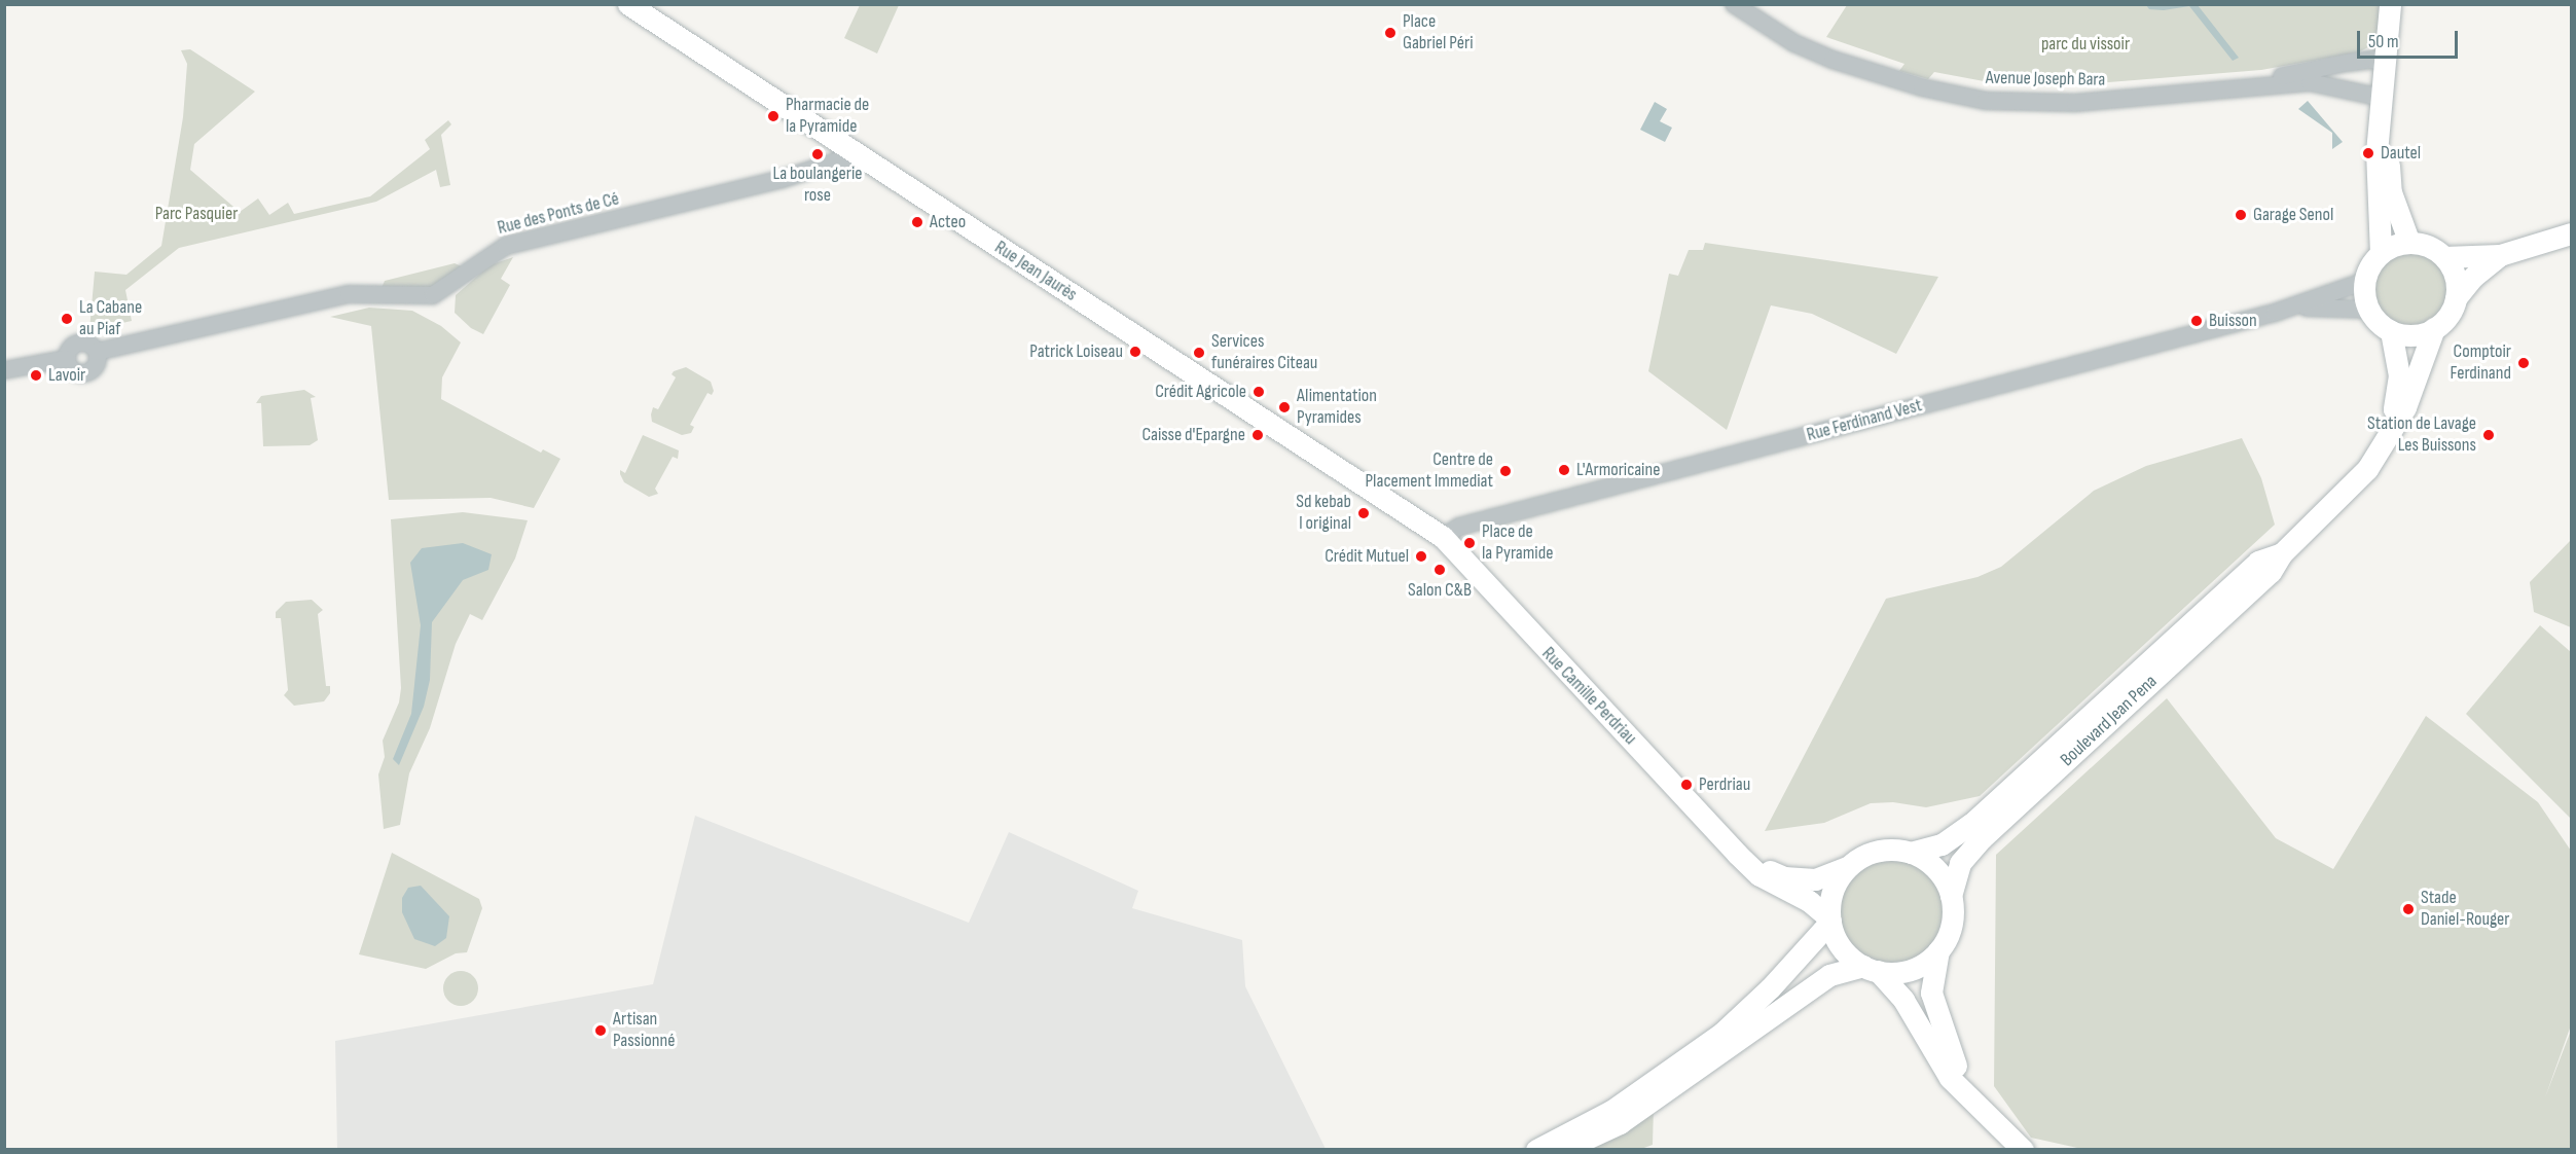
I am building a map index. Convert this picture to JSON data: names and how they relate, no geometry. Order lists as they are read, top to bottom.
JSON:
{
  "streets": {
    "main road": ["Rue Jean Jaurès", "Rue Camille Perdriau", "Boulevard Jean Pena"],
    "street": ["Avenue Joseph Bara", "Rue des Ponts de Cé", "Rue Ferdinand Vest"]
  },
  "crossings": [
    ["Rue des Ponts de Cé", "Rue Jean Jaurès"],
    ["Rue Jean Jaurès", "Rue Ferdinand Vest"],
    ["Rue Jean Jaurès", "Rue Camille Perdriau"],
    ["Rue Ferdinand Vest", "Rue Camille Perdriau"],
    ["Rue Ferdinand Vest", "Boulevard Jean Pena"],
    ["Rue Camille Perdriau", "Boulevard Jean Pena"]
  ],
  "parks": ["parc du vissoir", "Parc Pasquier"],
  "places": [
    "Place Gabriel Péri",
    "Pharmacie de la Pyramide",
    "Dautel",
    "La boulangerie rose",
    "Garage Senol",
    "Acteo",
    "La Cabane au Piaf",
    "Buisson",
    "Patrick Loiseau",
    "Services funéraires Citeau",
    "Comptoir Ferdinand",
    "Lavoir",
    "Crédit Agricole",
    "Alimentation Pyramides",
    "Caisse d'Epargne",
    "Station de Lavage Les Buissons",
    "L'Armoricaine",
    "Centre de Placement Immediat",
    "Sd kebab l original",
    "Place de la Pyramide",
    "Crédit Mutuel",
    "Salon C&B",
    "Perdriau",
    "Stade Daniel-Rouger",
    "Artisan Passionné"
  ],
  "scale_bar": "50 m"
}
